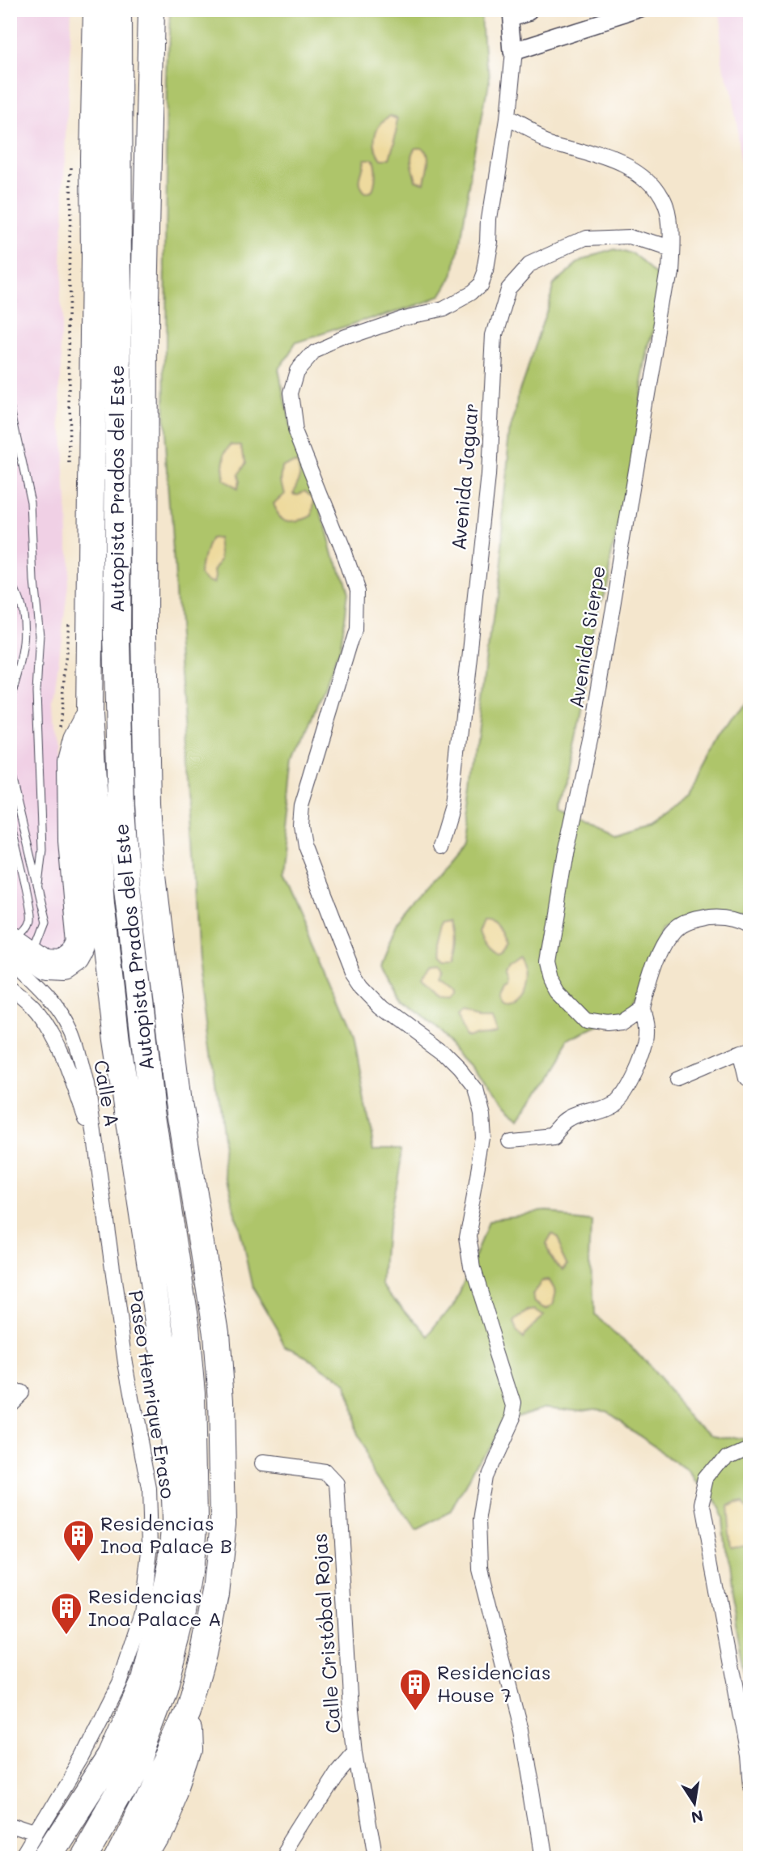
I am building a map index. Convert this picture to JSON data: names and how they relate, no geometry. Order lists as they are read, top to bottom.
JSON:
{
  "streets": {
    "highway": ["Autopista Prados del Este"],
    "street": [
      "Avenida Jaguar",
      "Avenida Sierpe",
      "Calle A",
      "Paseo Henrique Eraso",
      "Calle Cristóbal Rojas"
    ]
  },
  "crossings": [
    ["Avenida Jaguar", "Avenida Sierpe"],
    ["Calle A", "Paseo Henrique Eraso"]
  ],
  "places": {
    "building": ["Residencias Inoa Palace B", "Residencias Inoa Palace A", "Residencias House 7"]
  },
  "north": "bottom"
}
